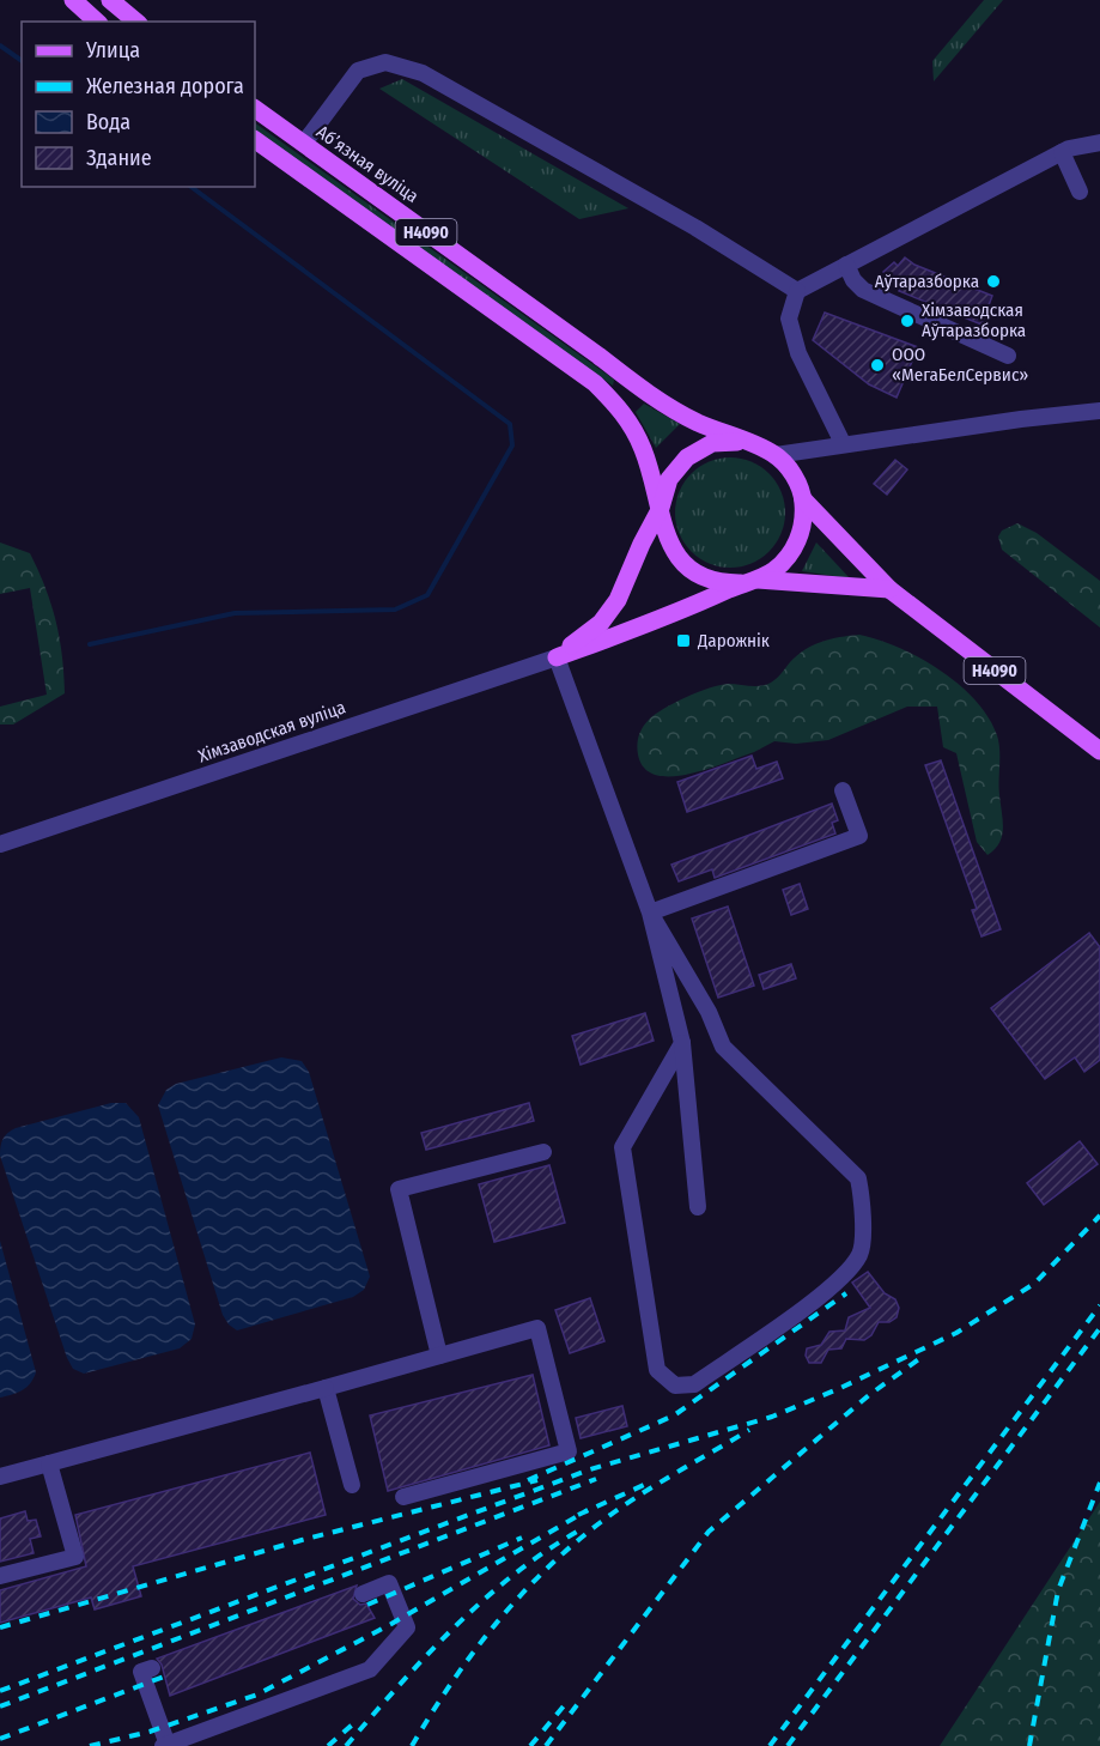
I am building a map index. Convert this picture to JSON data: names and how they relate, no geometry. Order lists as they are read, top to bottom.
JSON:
{
  "streets": {
    "main road": ["Абʼязная вуліца", "Н4090"],
    "street": ["Хімзаводская вуліца"]
  },
  "crossings": [
    ["Абʼязная вуліца", "Н4090"]
  ],
  "places": {
    "other": ["Аўтаразборка", "Хімзаводская Аўтаразборка", "ООО «МегаБелСервис»"],
    "transit": ["Дарожнік"]
  },
  "legend": [
    "Улица",
    "Железная дорога",
    "Вода",
    "Здание"
  ]
}
